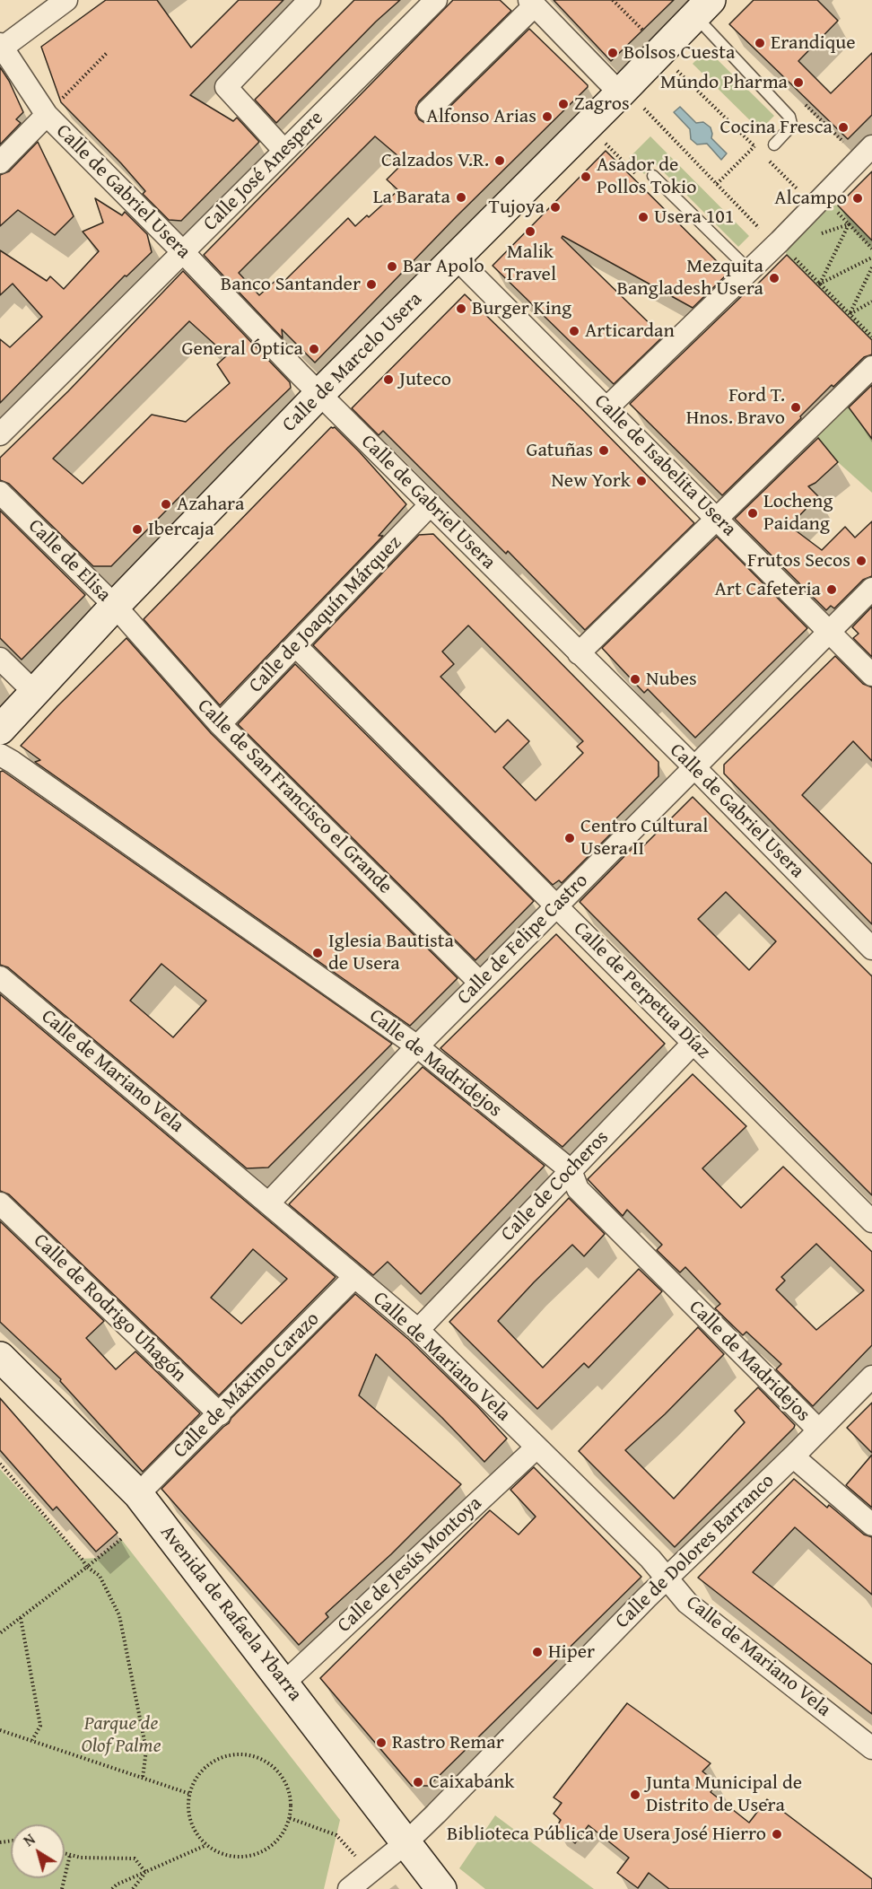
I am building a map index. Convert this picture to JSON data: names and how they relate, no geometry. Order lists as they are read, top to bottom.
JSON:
{
  "streets": {
    "main road": ["Calle de Marcelo Usera", "Avenida de Rafaela Ybarra"],
    "street": [
      "Calle José Anespere",
      "Calle de Gabriel Usera",
      "Calle de Isabelita Usera",
      "Calle de Elisa",
      "Calle de Joaquín Márquez",
      "Calle de San Francisco el Grande",
      "Calle de Felipe Castro",
      "Calle de Perpetua Díaz",
      "Calle de Madridejos",
      "Calle de Mariano Vela",
      "Calle de Cocheros",
      "Calle de Rodrigo Uhagón",
      "Calle de Máximo Carazo",
      "Calle de Dolores Barranco",
      "Calle de Jesús Montoya"
    ]
  },
  "crossings": [
    ["Calle José Anespere", "Calle de Gabriel Usera"],
    ["Calle de Gabriel Usera", "Calle de Marcelo Usera"],
    ["Calle de Gabriel Usera", "Calle de Joaquín Márquez"],
    ["Calle de Gabriel Usera", "Calle de Felipe Castro"],
    ["Calle de Marcelo Usera", "Calle de Isabelita Usera"],
    ["Calle de Marcelo Usera", "Calle de Elisa"],
    ["Calle de Marcelo Usera", "Calle de San Francisco el Grande"],
    ["Calle de Isabelita Usera", "Calle de Felipe Castro"],
    ["Calle de Elisa", "Calle de San Francisco el Grande"],
    ["Calle de Joaquín Márquez", "Calle de San Francisco el Grande"],
    ["Calle de Joaquín Márquez", "Calle de Perpetua Díaz"],
    ["Calle de San Francisco el Grande", "Calle de Felipe Castro"],
    ["Calle de Felipe Castro", "Calle de Perpetua Díaz"],
    ["Calle de Felipe Castro", "Calle de Madridejos"],
    ["Calle de Felipe Castro", "Calle de Mariano Vela"],
    ["Calle de Perpetua Díaz", "Calle de Cocheros"],
    ["Calle de Madridejos", "Calle de Cocheros"],
    ["Calle de Madridejos", "Calle de Dolores Barranco"],
    ["Calle de Mariano Vela", "Calle de Cocheros"],
    ["Calle de Mariano Vela", "Calle de Máximo Carazo"],
    ["Calle de Mariano Vela", "Calle de Dolores Barranco"],
    ["Calle de Mariano Vela", "Calle de Jesús Montoya"],
    ["Calle de Rodrigo Uhagón", "Calle de Máximo Carazo"],
    ["Calle de Máximo Carazo", "Avenida de Rafaela Ybarra"],
    ["Calle de Dolores Barranco", "Avenida de Rafaela Ybarra"],
    ["Calle de Jesús Montoya", "Avenida de Rafaela Ybarra"]
  ],
  "parks": ["Parque de Olof Palme"],
  "places": [
    "Erandique",
    "Bolsos Cuesta",
    "Mundo Pharma",
    "Zagros",
    "Alfonso Arias",
    "Cocina Fresca",
    "Calzados V.R.",
    "Asador de Pollos Tokio",
    "La Barata",
    "Alcampo",
    "Tujoya",
    "Usera 101",
    "Malik Travel",
    "Bar Apolo",
    "Mezquita Bangladesh Usera",
    "Banco Santander",
    "Burger King",
    "Articardan",
    "General Óptica",
    "Juteco",
    "Ford T. Hnos. Bravo",
    "Gatuñas",
    "New York",
    "Azahara",
    "Locheng Paidang",
    "Ibercaja",
    "Frutos Secos",
    "Art Cafeteria",
    "Nubes",
    "Centro Cultural Usera II",
    "Iglesia Bautista de Usera",
    "Hiper",
    "Rastro Remar",
    "Caixabank",
    "Junta Municipal de Distrito de Usera",
    "Biblioteca Pública de Usera José Hierro"
  ],
  "north": "top left"
}
